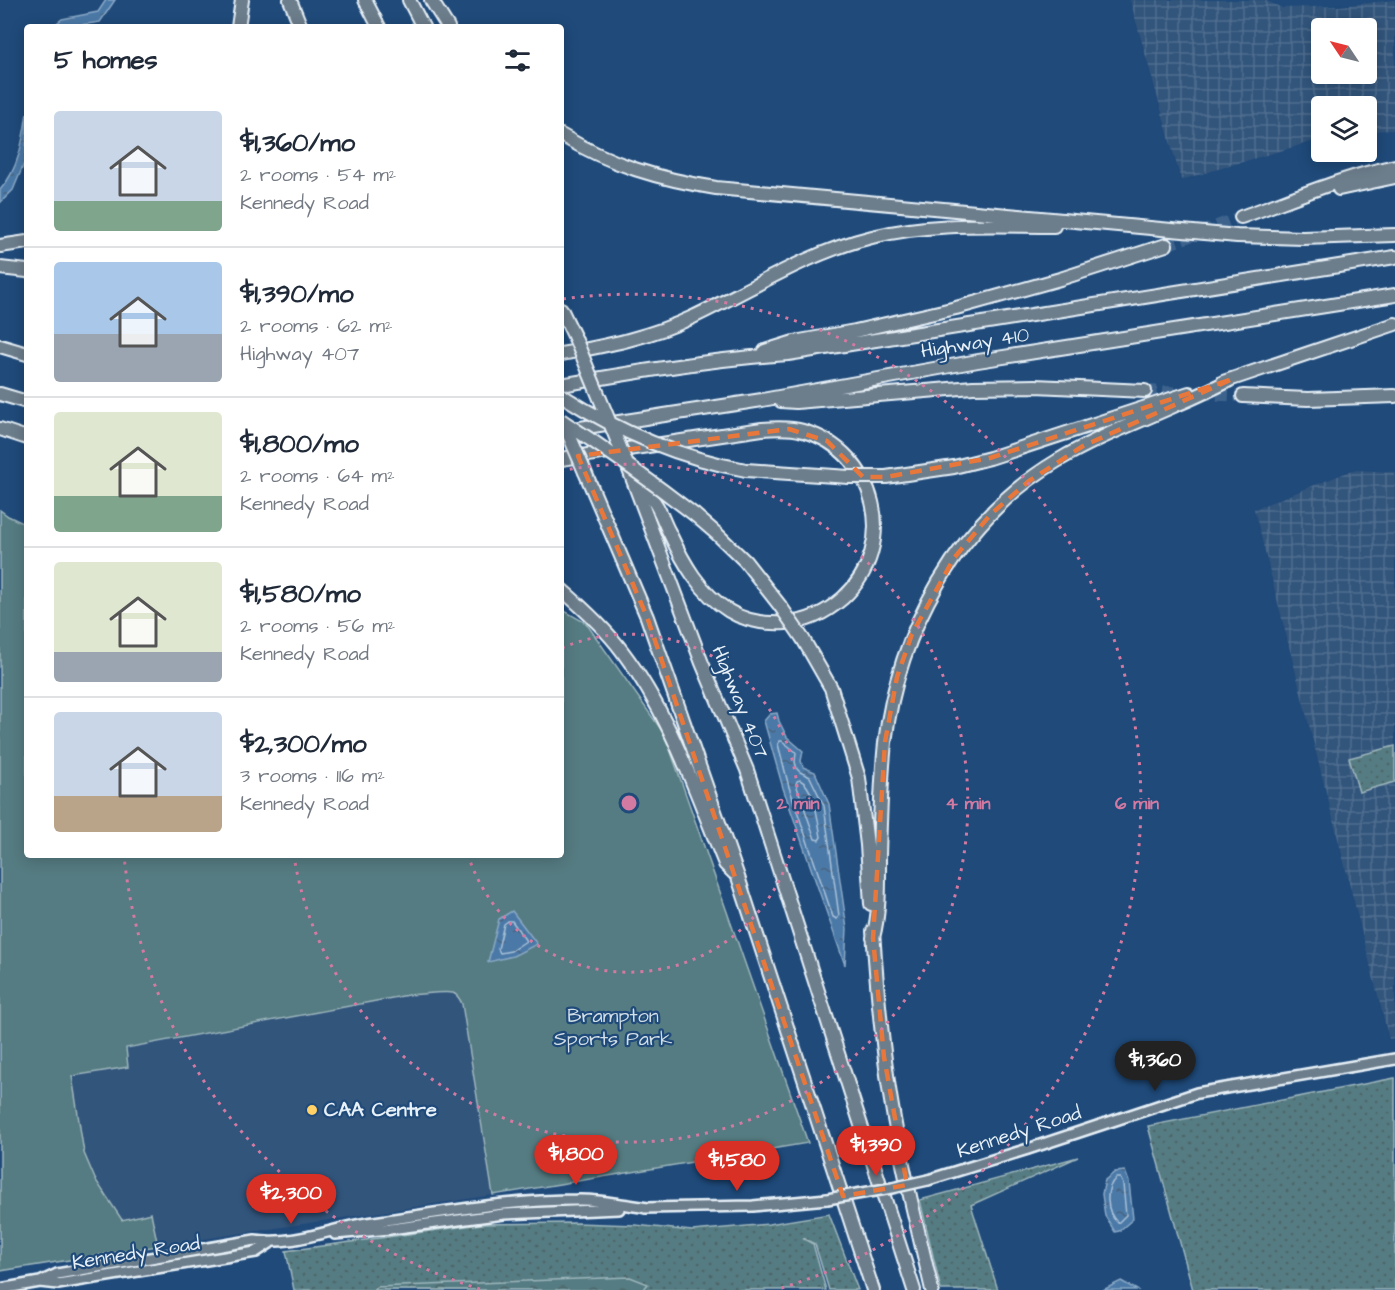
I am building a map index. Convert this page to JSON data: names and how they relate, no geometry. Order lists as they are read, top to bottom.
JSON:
{
  "streets": {
    "highway": ["Highway 410", "Highway 407"],
    "main road": ["Kennedy Road"]
  },
  "parks": ["Brampton Sports Park"],
  "places": ["CAA Centre"],
  "north": "top left",
  "page": {
    "heading": "5 homes",
    "list": [
      {
        "name": "$1,360/mo",
        "note": "2 rooms · 54 m² · Kennedy Road"
      },
      {
        "name": "$1,390/mo",
        "note": "2 rooms · 62 m² · Highway 407"
      },
      {
        "name": "$1,800/mo",
        "note": "2 rooms · 64 m² · Kennedy Road"
      },
      {
        "name": "$1,580/mo",
        "note": "2 rooms · 56 m² · Kennedy Road"
      },
      {
        "name": "$2,300/mo",
        "note": "3 rooms · 116 m² · Kennedy Road"
      }
    ],
    "price": [
      "$1,360",
      "$1,390",
      "$1,800",
      "$1,580",
      "$2,300"
    ]
  },
  "rings": ["2 min", "4 min", "6 min"]
}
